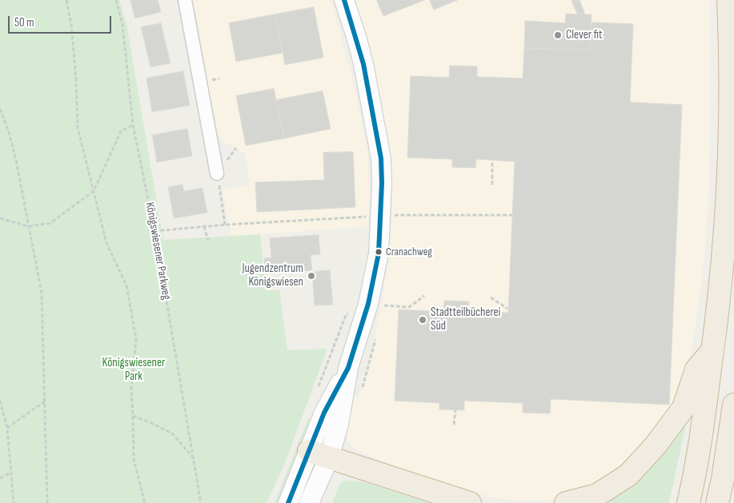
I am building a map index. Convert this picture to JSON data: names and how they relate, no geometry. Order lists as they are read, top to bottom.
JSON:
{
  "streets": {
    "path": ["Königswiesener Parkweg"]
  },
  "parks": ["Königswiesener Park"],
  "places": [
    "Clever fit",
    "Cranachweg",
    "Jugendzentrum Königswiesen",
    "Stadtteilbücherei Süd"
  ],
  "scale_bar": "50 m"
}
